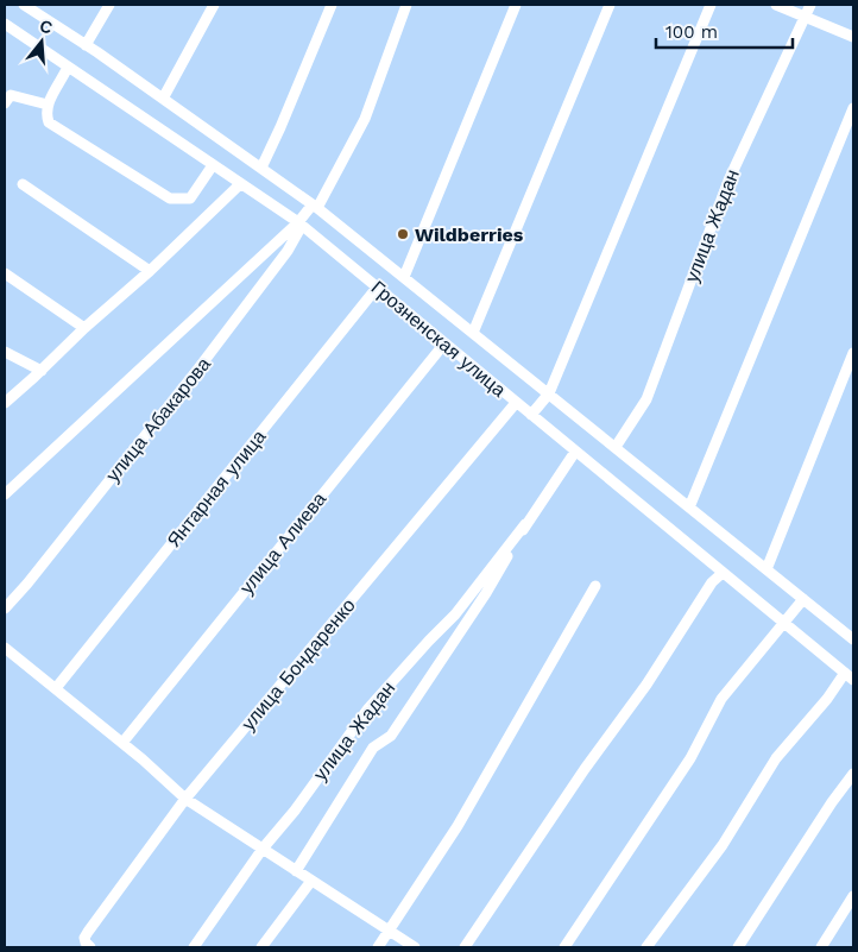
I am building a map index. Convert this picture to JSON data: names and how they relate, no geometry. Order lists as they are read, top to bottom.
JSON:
{
  "streets": {
    "street": [
      "улица Жадан",
      "Грозненская улица",
      "улица Абакарова",
      "Янтарная улица",
      "улица Алиева",
      "улица Бондаренко"
    ]
  },
  "crossings": [
    ["улица Жадан", "Грозненская улица"],
    ["Грозненская улица", "улица Абакарова"],
    ["Грозненская улица", "Янтарная улица"],
    ["Грозненская улица", "улица Алиева"],
    ["Грозненская улица", "улица Бондаренко"]
  ],
  "places": ["Wildberries"],
  "scale_bar": "100 m",
  "north": "top"
}
